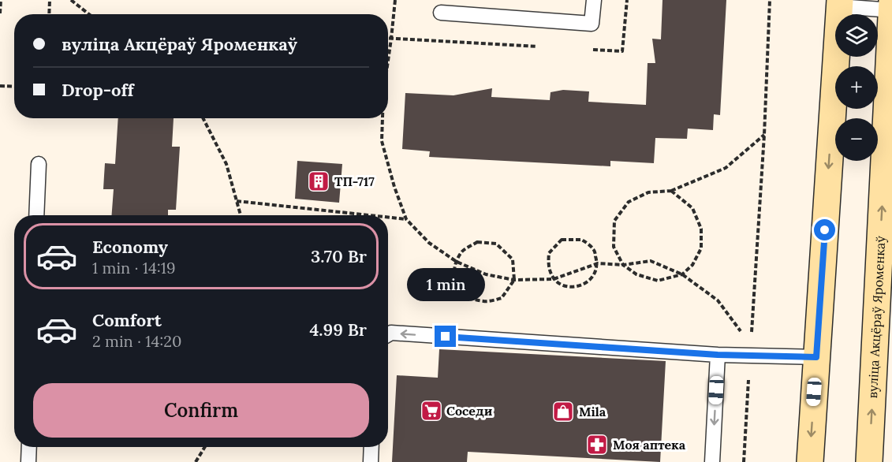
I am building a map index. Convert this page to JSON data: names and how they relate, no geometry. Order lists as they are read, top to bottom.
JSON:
{
  "streets": {
    "street": ["вуліца Акцёраў Яроменкаў"]
  },
  "places": {
    "building": ["ТП-717"],
    "supermarket": ["Соседи"],
    "shop": ["Mila"],
    "pharmacy": ["Моя аптека"]
  },
  "page": {
    "map_buttons": ["+", "−"],
    "banner": ["вуліца Акцёраў Яроменкаў", "Drop-off"],
    "list": [
      {
        "name": "Economy",
        "note": "1 min · 14:19",
        "value": "3.70 Br"
      },
      {
        "name": "Comfort",
        "note": "2 min · 14:20",
        "value": "4.99 Br"
      }
    ],
    "bubble": "1 min",
    "buttons": "Confirm"
  }
}
